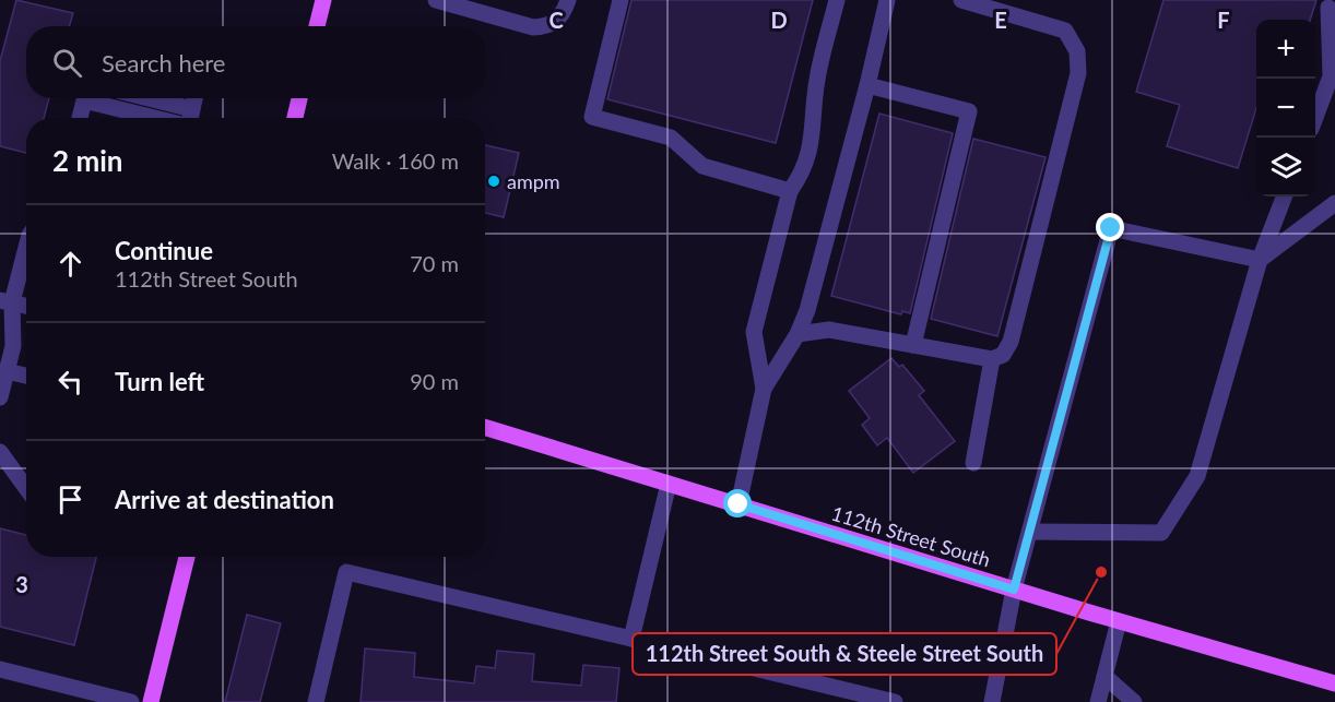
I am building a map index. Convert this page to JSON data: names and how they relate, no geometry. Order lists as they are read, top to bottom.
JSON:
{
  "streets": {
    "main road": ["112th Street South"]
  },
  "places": ["ampm", "112th Street South & Steele Street South"],
  "page": {
    "map_buttons": ["+", "−"],
    "search": "Search here",
    "heading": ["2 min", "Walk · 160 m"],
    "list": [
      ["Continue", "112th Street South", "70 m"],
      ["Turn left", "90 m"],
      "Arrive at destination"
    ]
  },
  "grid": {
    "columns": [
      "C",
      "D",
      "E",
      "F"
    ],
    "rows": ["3"]
  }
}
